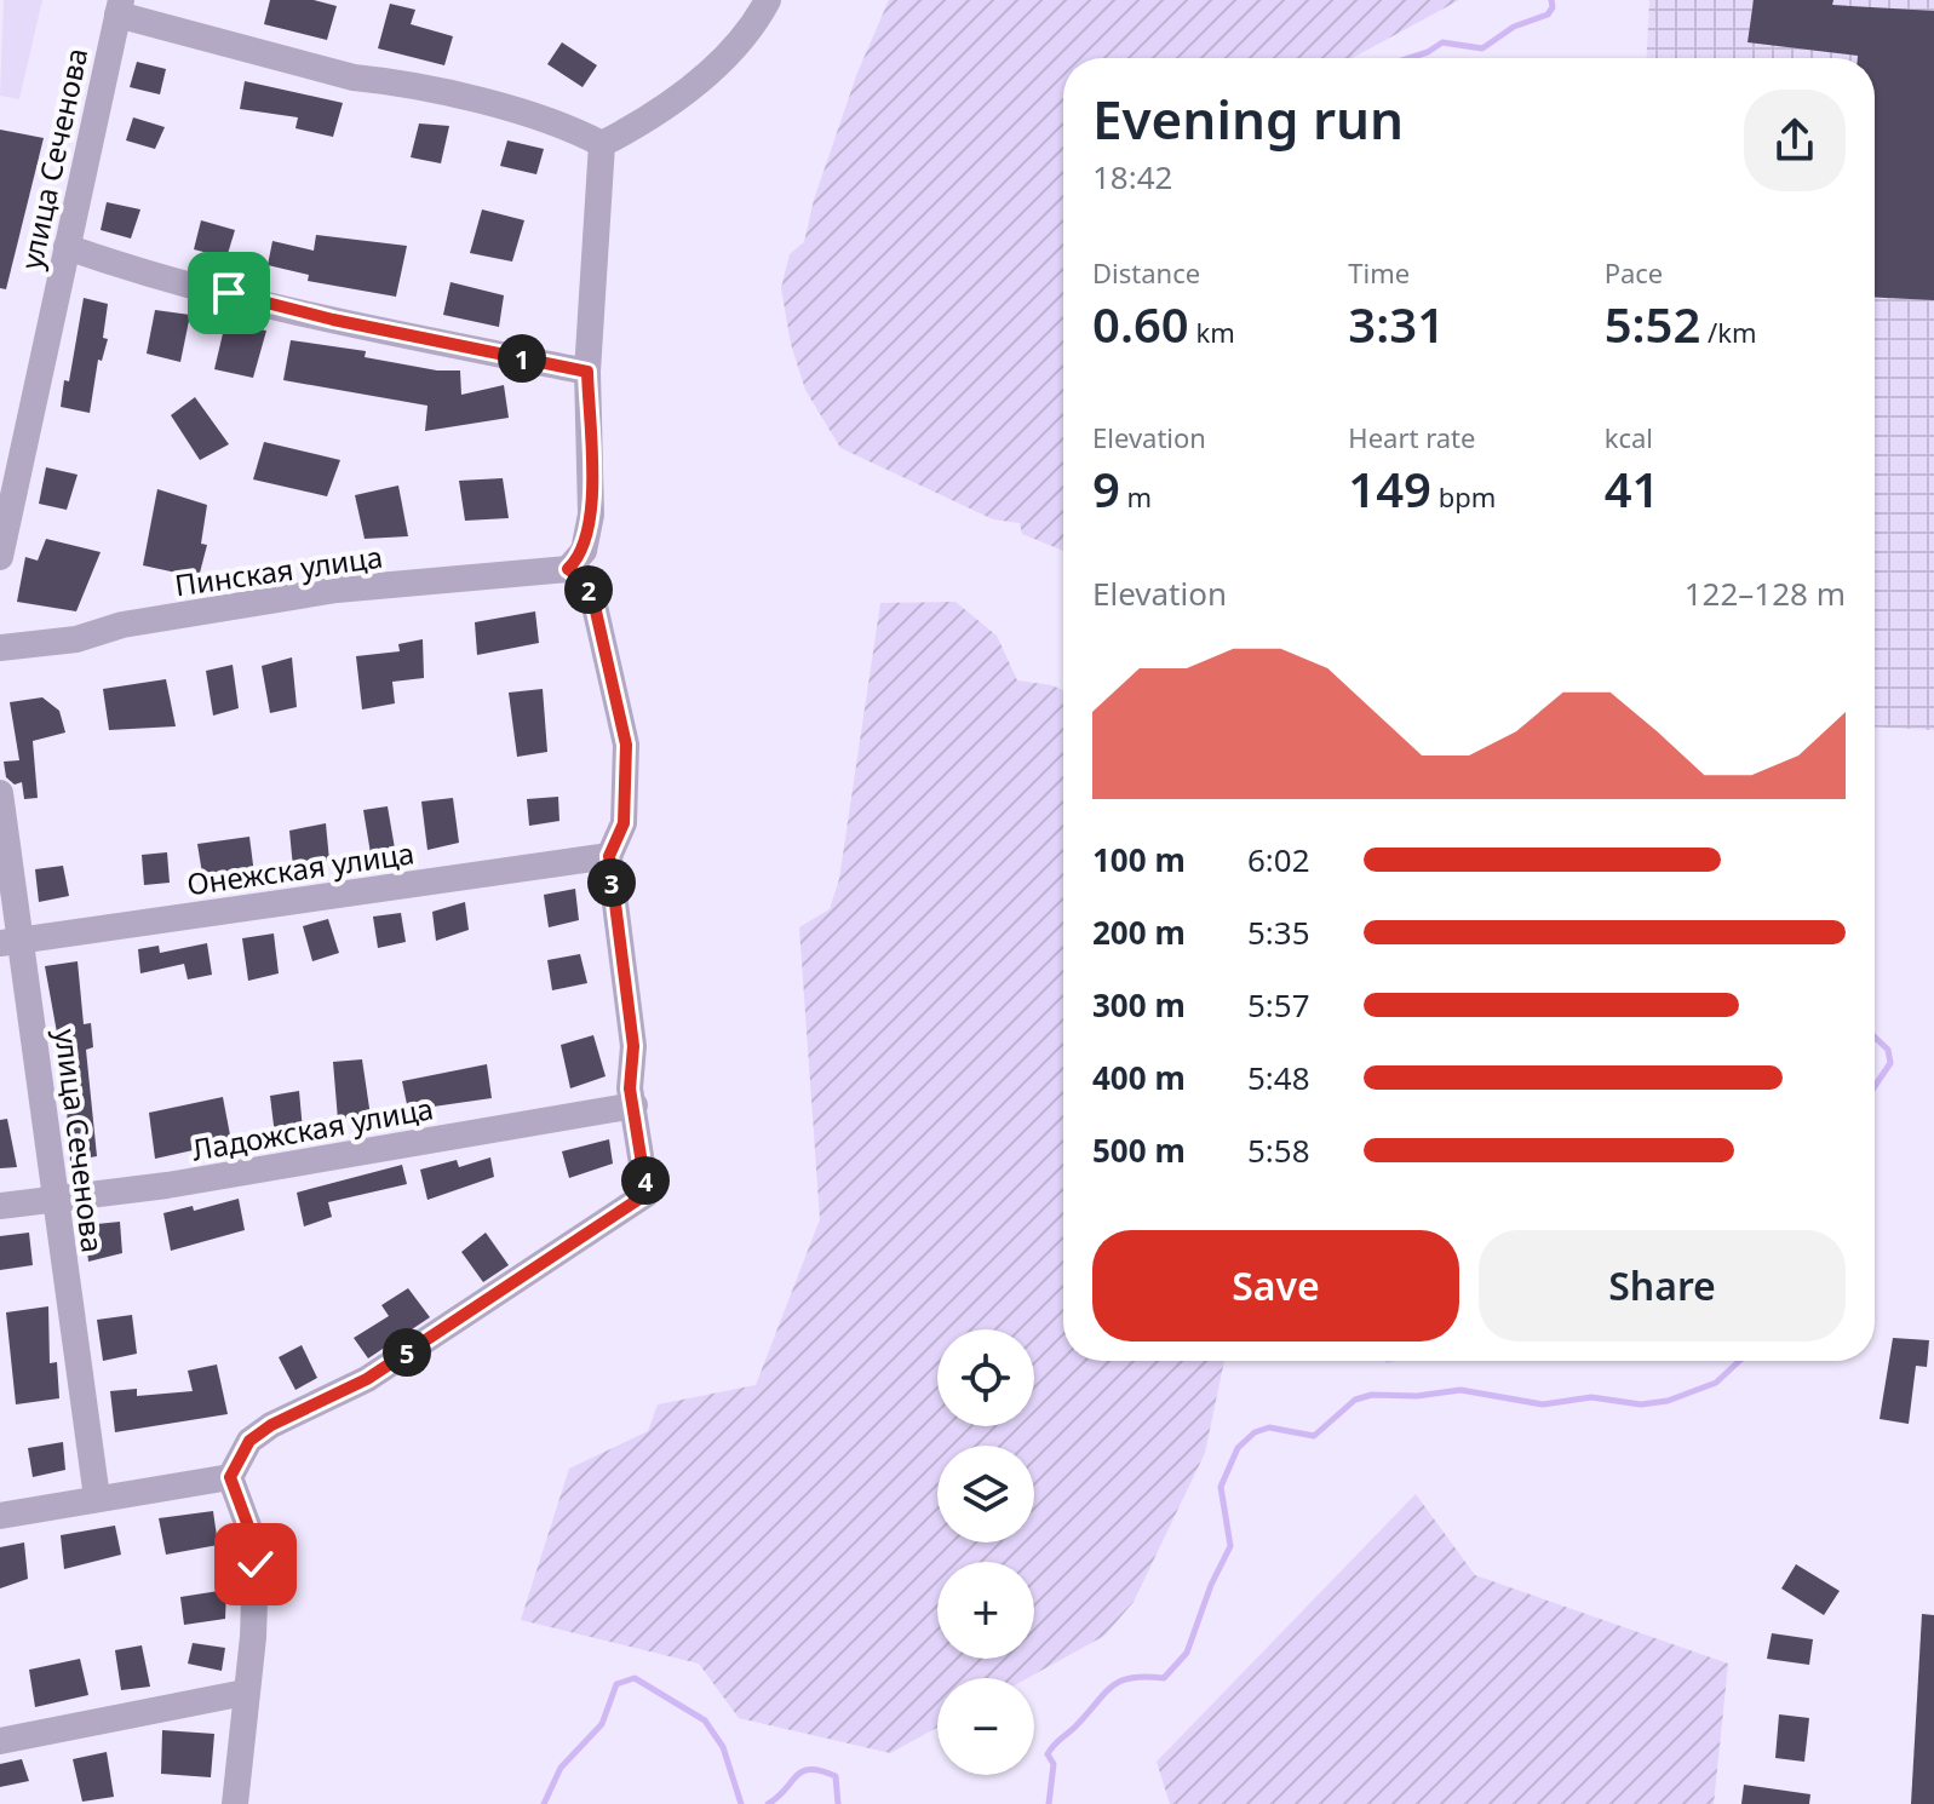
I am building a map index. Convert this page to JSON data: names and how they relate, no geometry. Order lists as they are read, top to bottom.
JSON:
{
  "streets": {
    "street": [
      "улица Сеченова",
      "Пинская улица",
      "Онежская улица",
      "Ладожская улица"
    ]
  },
  "crossings": [
    ["улица Сеченова", "Онежская улица"],
    ["улица Сеченова", "Ладожская улица"]
  ],
  "page": {
    "heading": ["Evening run", "18:42"],
    "stats": [
      ["Distance", "0.60 km"],
      ["Time", "3:31"],
      ["Pace", "5:52 /km"],
      ["Elevation", "9 m"],
      ["Heart rate", "149 bpm"],
      ["kcal", "41"]
    ],
    "pins": [
      "1",
      "2",
      "3",
      "4",
      "5"
    ],
    "chart": ["Elevation", "122–128 m"],
    "list": [
      {
        "name": "100 m",
        "note": "6:02"
      },
      {
        "name": "200 m",
        "note": "5:35"
      },
      {
        "name": "300 m",
        "note": "5:57"
      },
      {
        "name": "400 m",
        "note": "5:48"
      },
      {
        "name": "500 m",
        "note": "5:58"
      }
    ],
    "buttons": ["Save", "Share"],
    "map_buttons": ["+", "−"]
  }
}
